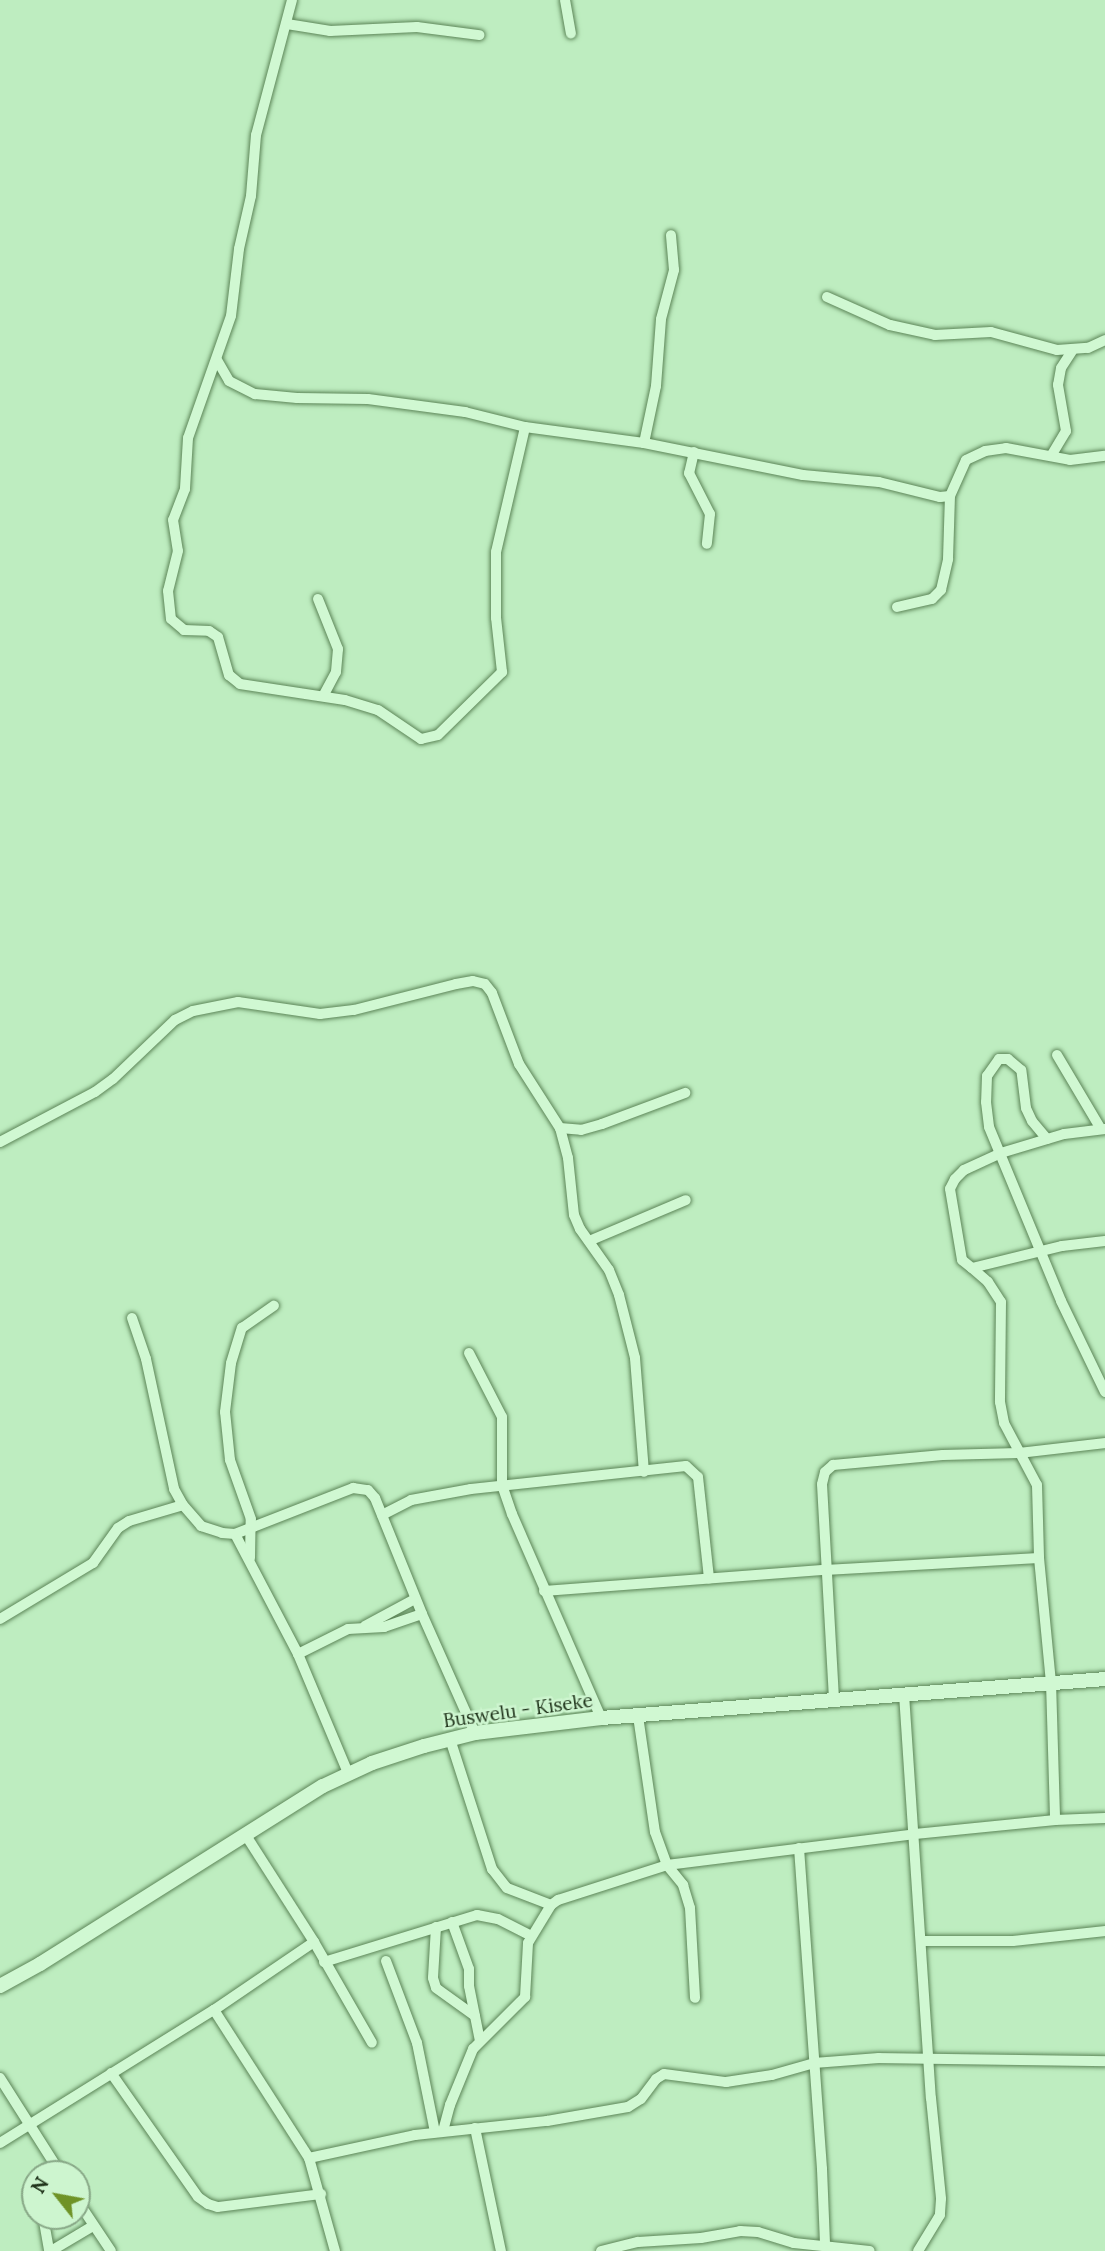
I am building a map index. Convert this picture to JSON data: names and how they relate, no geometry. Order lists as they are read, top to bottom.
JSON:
{
  "streets": {
    "main road": ["Buswelu - Kiseke"]
  },
  "north": "top left"
}
